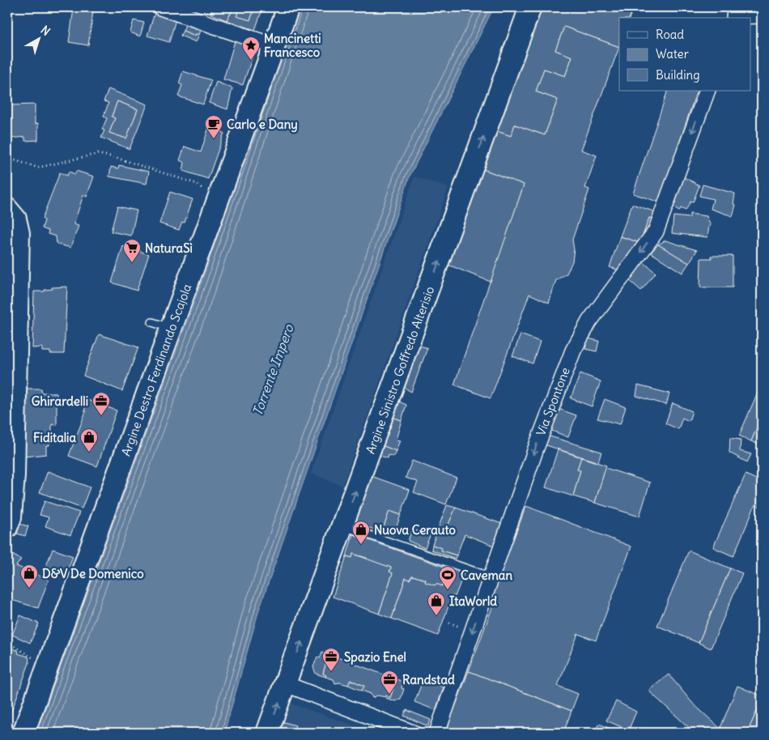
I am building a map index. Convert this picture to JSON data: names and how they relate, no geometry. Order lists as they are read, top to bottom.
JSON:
{
  "streets": {
    "main road": ["Argine Destro Ferdinando Scajola", "Argine Sinistro Goffredo Alterisio"],
    "street": ["Via Spontone"]
  },
  "one_way": ["Argine Sinistro Goffredo Alterisio", "Via Spontone"],
  "water": ["Torrente Impero"],
  "places": {
    "place": ["Mancinetti Francesco"],
    "cafe": ["Carlo e Dany"],
    "supermarket": ["NaturaSì"],
    "office": ["Ghirardelli", "Spazio Enel", "Randstad"],
    "shop": [
      "Fiditalia",
      "Nuova Cerauto",
      "D&V De Domenico",
      "ItaWorld"
    ],
    "sports": ["Caveman"]
  },
  "legend": ["Road", "Water", "Building"],
  "north": "top right"
}
